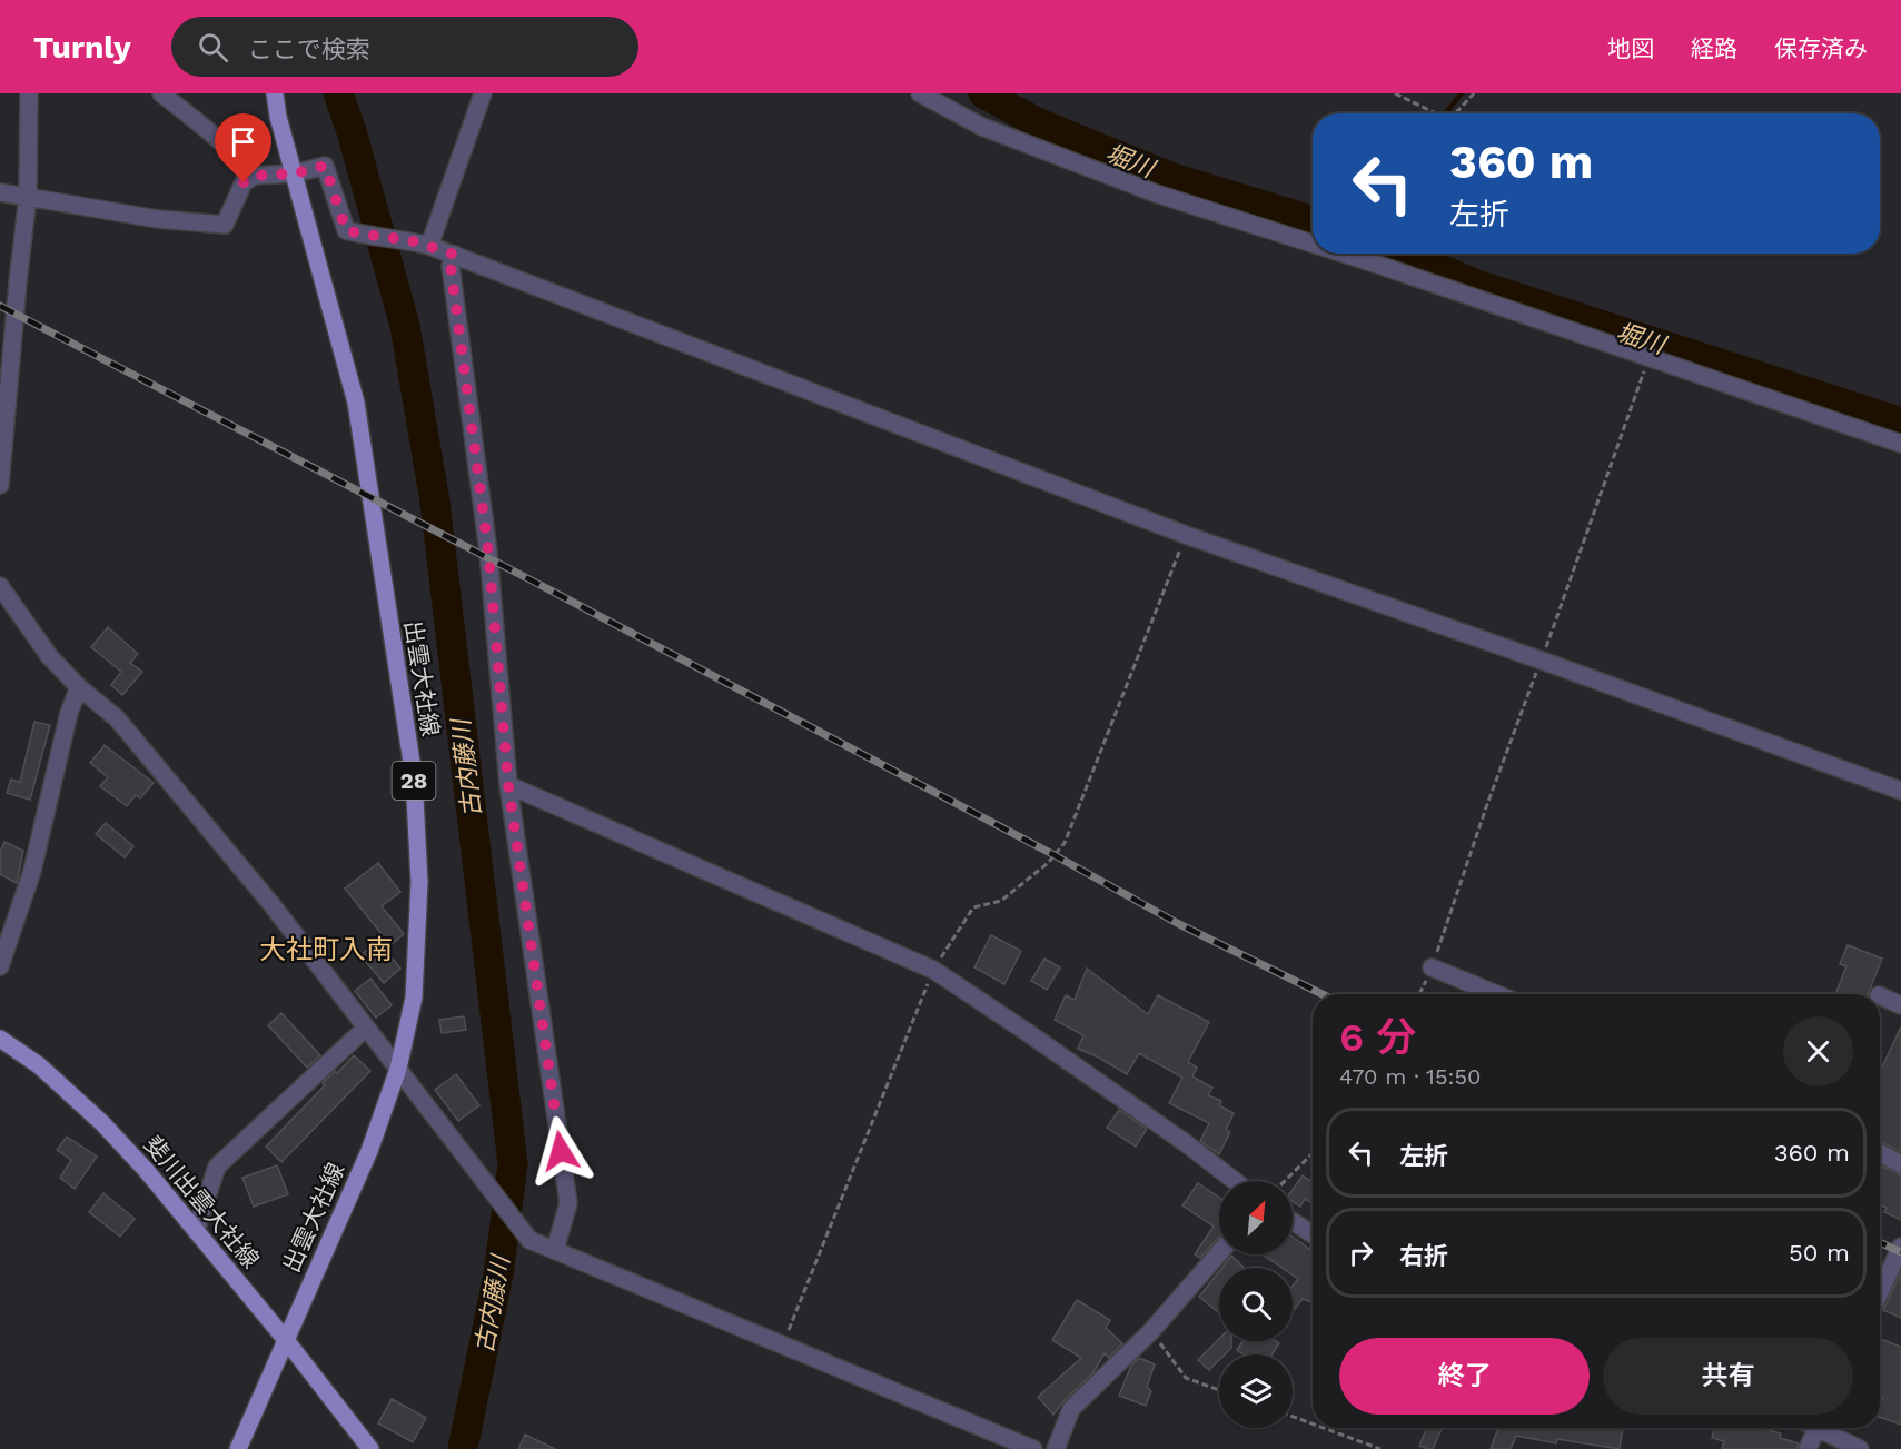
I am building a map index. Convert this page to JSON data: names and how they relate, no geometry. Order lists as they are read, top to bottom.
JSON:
{
  "streets": {
    "main road": ["出雲大社線", "28", "斐川出雲大社線"]
  },
  "crossings": [
    ["出雲大社線", "斐川出雲大社線"]
  ],
  "districts": ["大社町入南"],
  "water": ["堀川", "古内藤川"],
  "north": "top right",
  "page": {
    "header": "Turnly",
    "search": "ここで検索",
    "nav": ["地図", "経路", "保存済み"],
    "turn": ["360 m", "左折"],
    "heading": ["6 分", "470 m · 15:50"],
    "list": [
      {
        "name": "左折",
        "value": "360 m"
      },
      {
        "name": "右折",
        "value": "50 m"
      }
    ],
    "buttons": ["終了", "共有"]
  }
}
